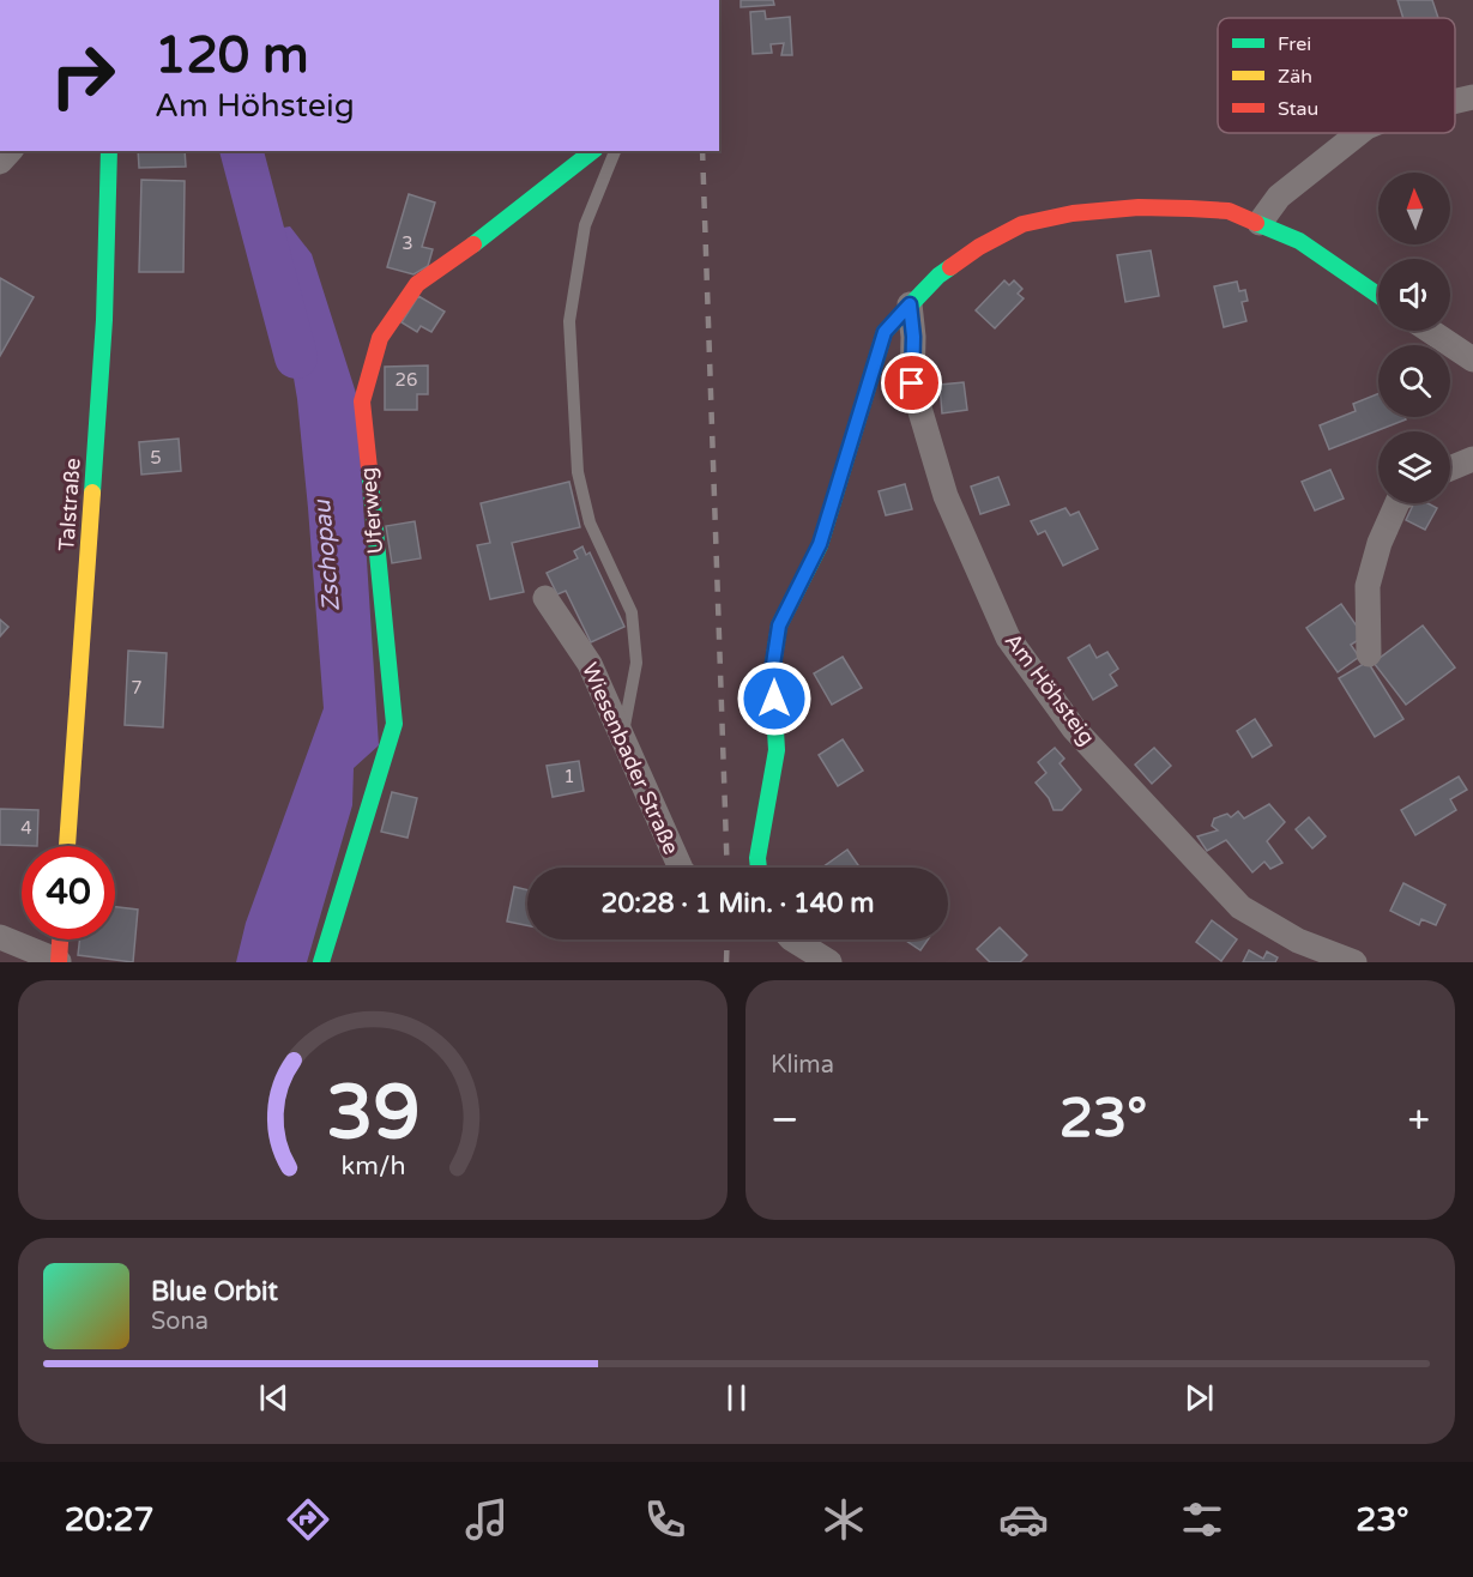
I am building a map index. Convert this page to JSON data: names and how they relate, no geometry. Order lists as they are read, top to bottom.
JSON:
{
  "streets": {
    "street": [
      "Talstraße",
      "Uferweg",
      "Am Höhsteig",
      "Wiesenbader Straße"
    ]
  },
  "water": ["Zschopau"],
  "house_numbers": [
    "3",
    "26",
    "5",
    "7",
    "1",
    "4"
  ],
  "legend": ["Frei", "Zäh", "Stau"],
  "north": "top",
  "page": {
    "turn": ["120 m", "Am Höhsteig"],
    "limit": "40",
    "trip": "20:28 · 1 Min. · 140 m",
    "tile": "Klima",
    "heat": ["−", "23°", "+"],
    "song": ["Blue Orbit", "Sona"],
    "tabs": ["20:27", "23°"],
    "gauge": ["39", "km/h"]
  }
}
